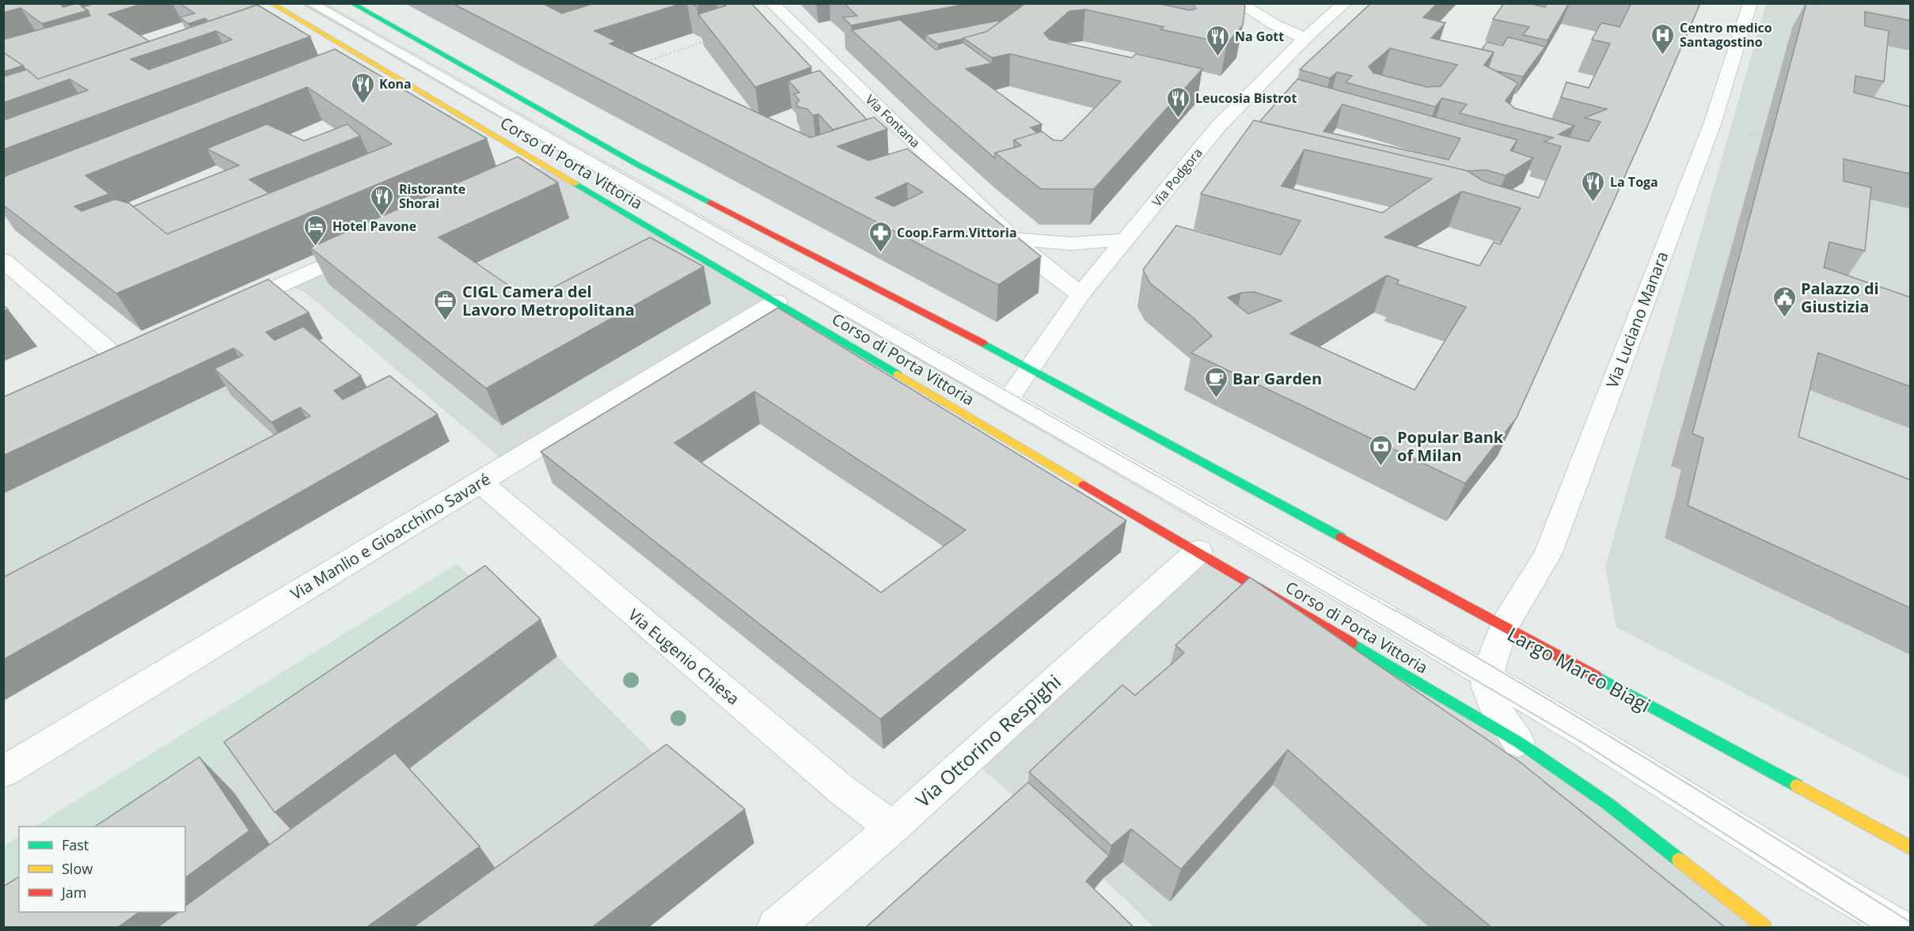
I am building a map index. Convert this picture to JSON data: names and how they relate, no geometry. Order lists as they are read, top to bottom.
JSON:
{
  "streets": {
    "street": [
      "Via Fontana",
      "Corso di Porta Vittoria",
      "Via Podgora",
      "Via Luciano Manara",
      "Via Manlio e Gioacchino Savaré",
      "Via Eugenio Chiesa",
      "Largo Marco Biagi",
      "Via Ottorino Respighi"
    ]
  },
  "crossings": [
    ["Via Fontana", "Via Podgora"],
    ["Corso di Porta Vittoria", "Via Podgora"],
    ["Corso di Porta Vittoria", "Via Luciano Manara"],
    ["Corso di Porta Vittoria", "Via Manlio e Gioacchino Savaré"],
    ["Corso di Porta Vittoria", "Largo Marco Biagi"],
    ["Corso di Porta Vittoria", "Via Ottorino Respighi"],
    ["Via Luciano Manara", "Largo Marco Biagi"],
    ["Via Manlio e Gioacchino Savaré", "Via Eugenio Chiesa"],
    ["Via Eugenio Chiesa", "Via Ottorino Respighi"]
  ],
  "places": {
    "hospital": ["Centro medico Santagostino"],
    "restaurant": [
      "Na Gott",
      "Kona",
      "Leucosia Bistrot",
      "La Toga",
      "Ristorante Shorai"
    ],
    "hotel": ["Hotel Pavone"],
    "pharmacy": ["Coop.Farm.Vittoria"],
    "public building": ["Palazzo di Giustizia"],
    "office": ["CIGL Camera del Lavoro Metropolitana"],
    "cafe": ["Bar Garden"],
    "bank": ["Popular Bank of Milan"]
  },
  "legend": ["Fast", "Slow", "Jam"]
}
